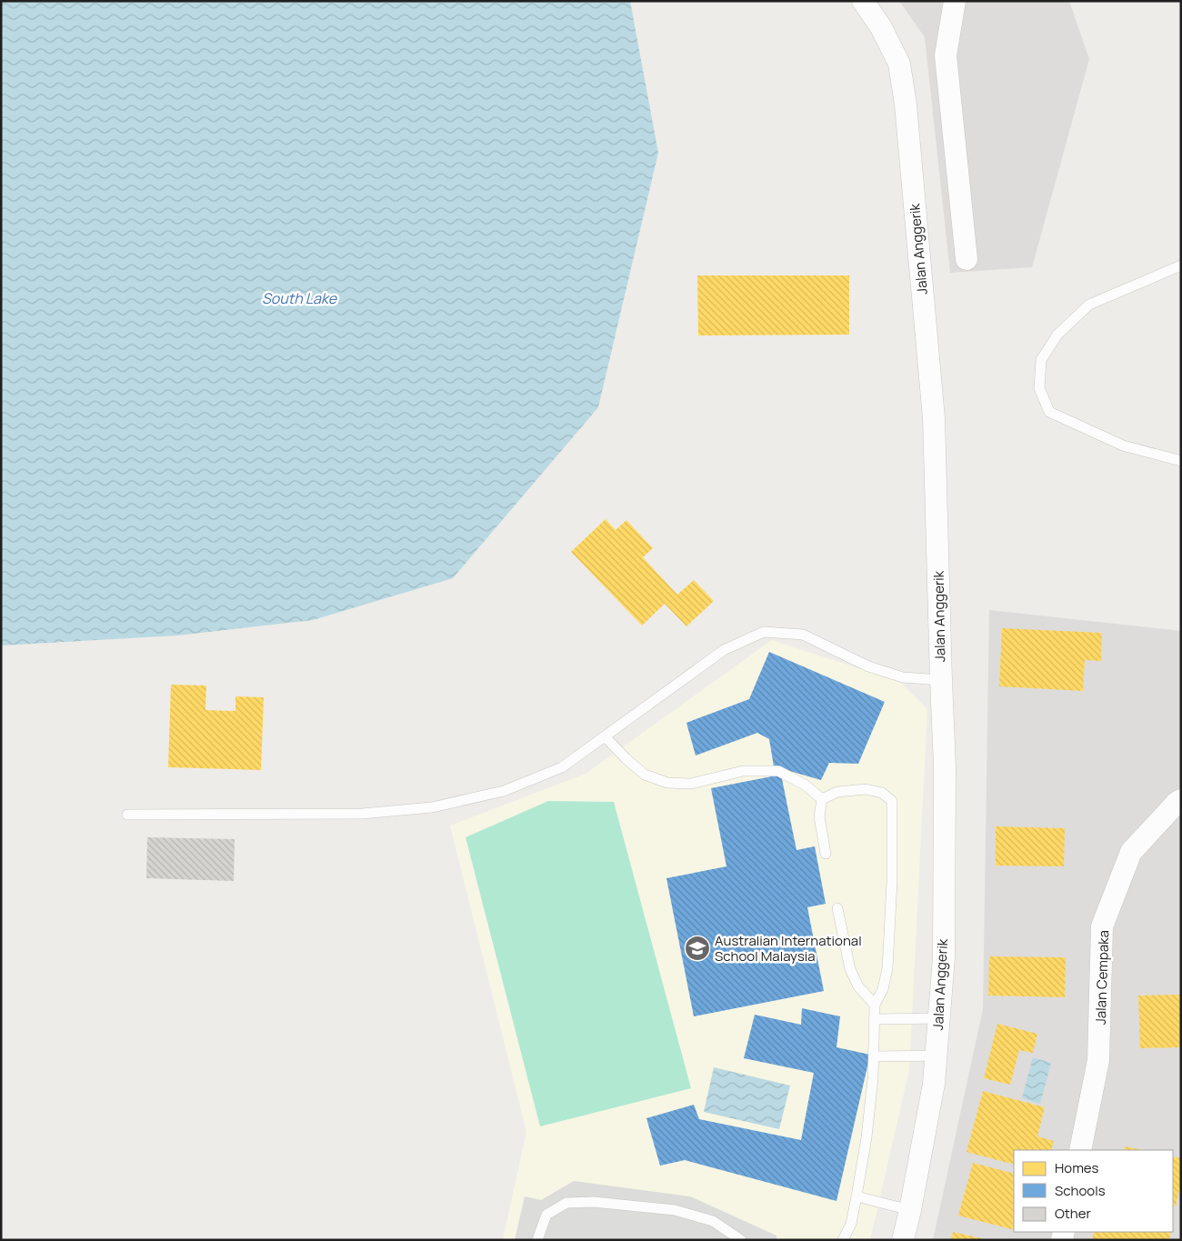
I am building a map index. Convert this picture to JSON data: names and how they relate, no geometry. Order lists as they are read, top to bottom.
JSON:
{
  "streets": {
    "street": ["Jalan Anggerik", "Jalan Cempaka"]
  },
  "water": ["South Lake"],
  "places": {
    "school or university": ["Australian International School Malaysia"]
  },
  "legend": ["Homes", "Schools", "Other"]
}
